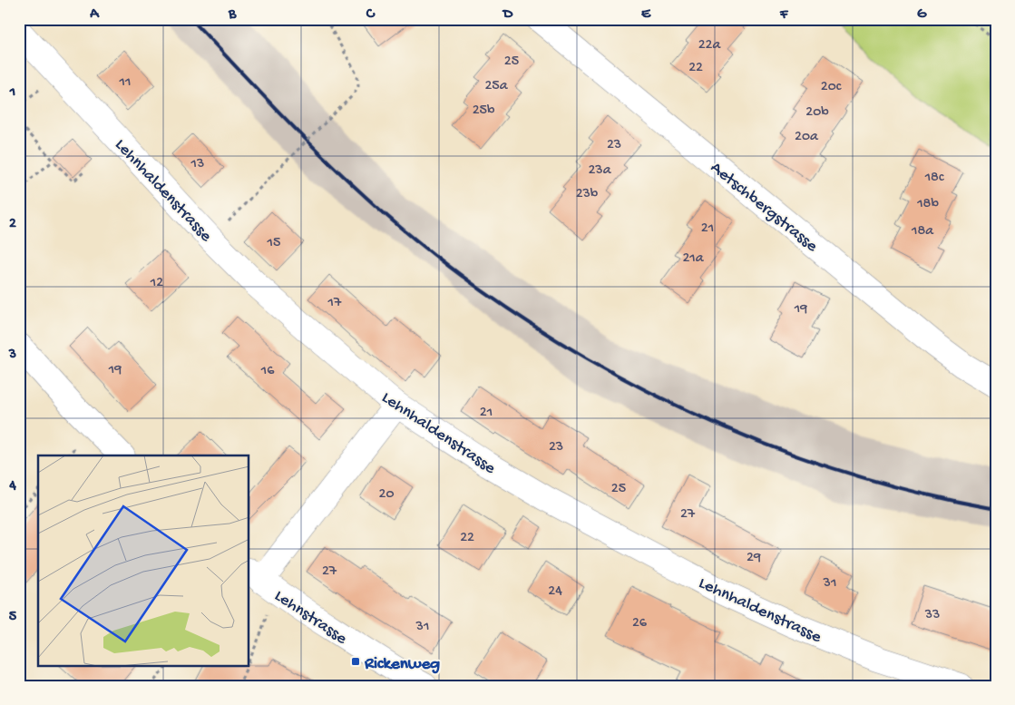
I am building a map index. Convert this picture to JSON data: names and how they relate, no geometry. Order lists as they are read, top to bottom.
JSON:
{
  "streets": {
    "street": ["Lehnhaldenstrasse", "Aetschbergstrasse", "Lehnstrasse"]
  },
  "places": {
    "transit": ["Rickenweg"]
  },
  "house_numbers": [
    "22a",
    "25",
    "22",
    "11",
    "25a",
    "20c",
    "25b",
    "20b",
    "20a",
    "23",
    "13",
    "23a",
    "18c",
    "23b",
    "18b",
    "21",
    "18a",
    "15",
    "21a",
    "12",
    "17",
    "19",
    "19",
    "16",
    "21",
    "23",
    "25",
    "20",
    "27",
    "22",
    "29",
    "27",
    "31",
    "24",
    "33",
    "26",
    "31"
  ],
  "grid": {
    "columns": [
      "A",
      "B",
      "C",
      "D",
      "E",
      "F",
      "G"
    ],
    "rows": [
      "1",
      "2",
      "3",
      "4",
      "5"
    ]
  }
}
